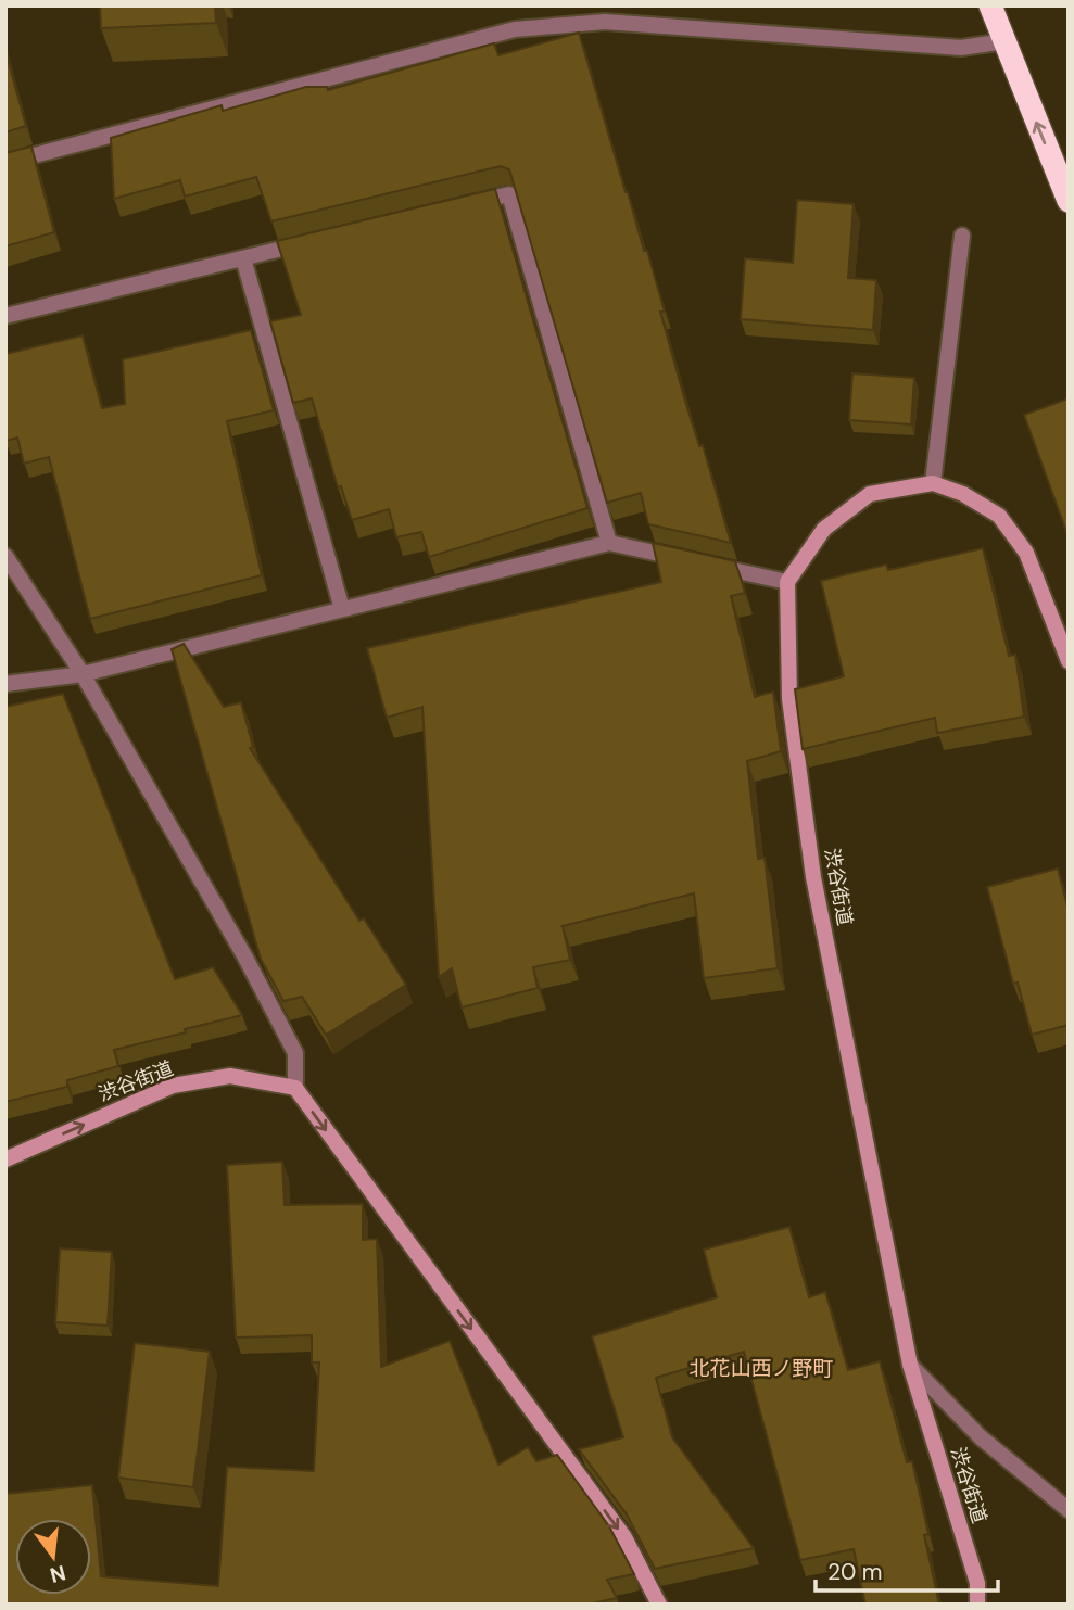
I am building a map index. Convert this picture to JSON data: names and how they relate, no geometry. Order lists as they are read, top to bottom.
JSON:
{
  "streets": {
    "main road": ["渋谷街道"]
  },
  "districts": ["北花山西ノ野町"],
  "scale_bar": "20 m",
  "north": "bottom"
}
